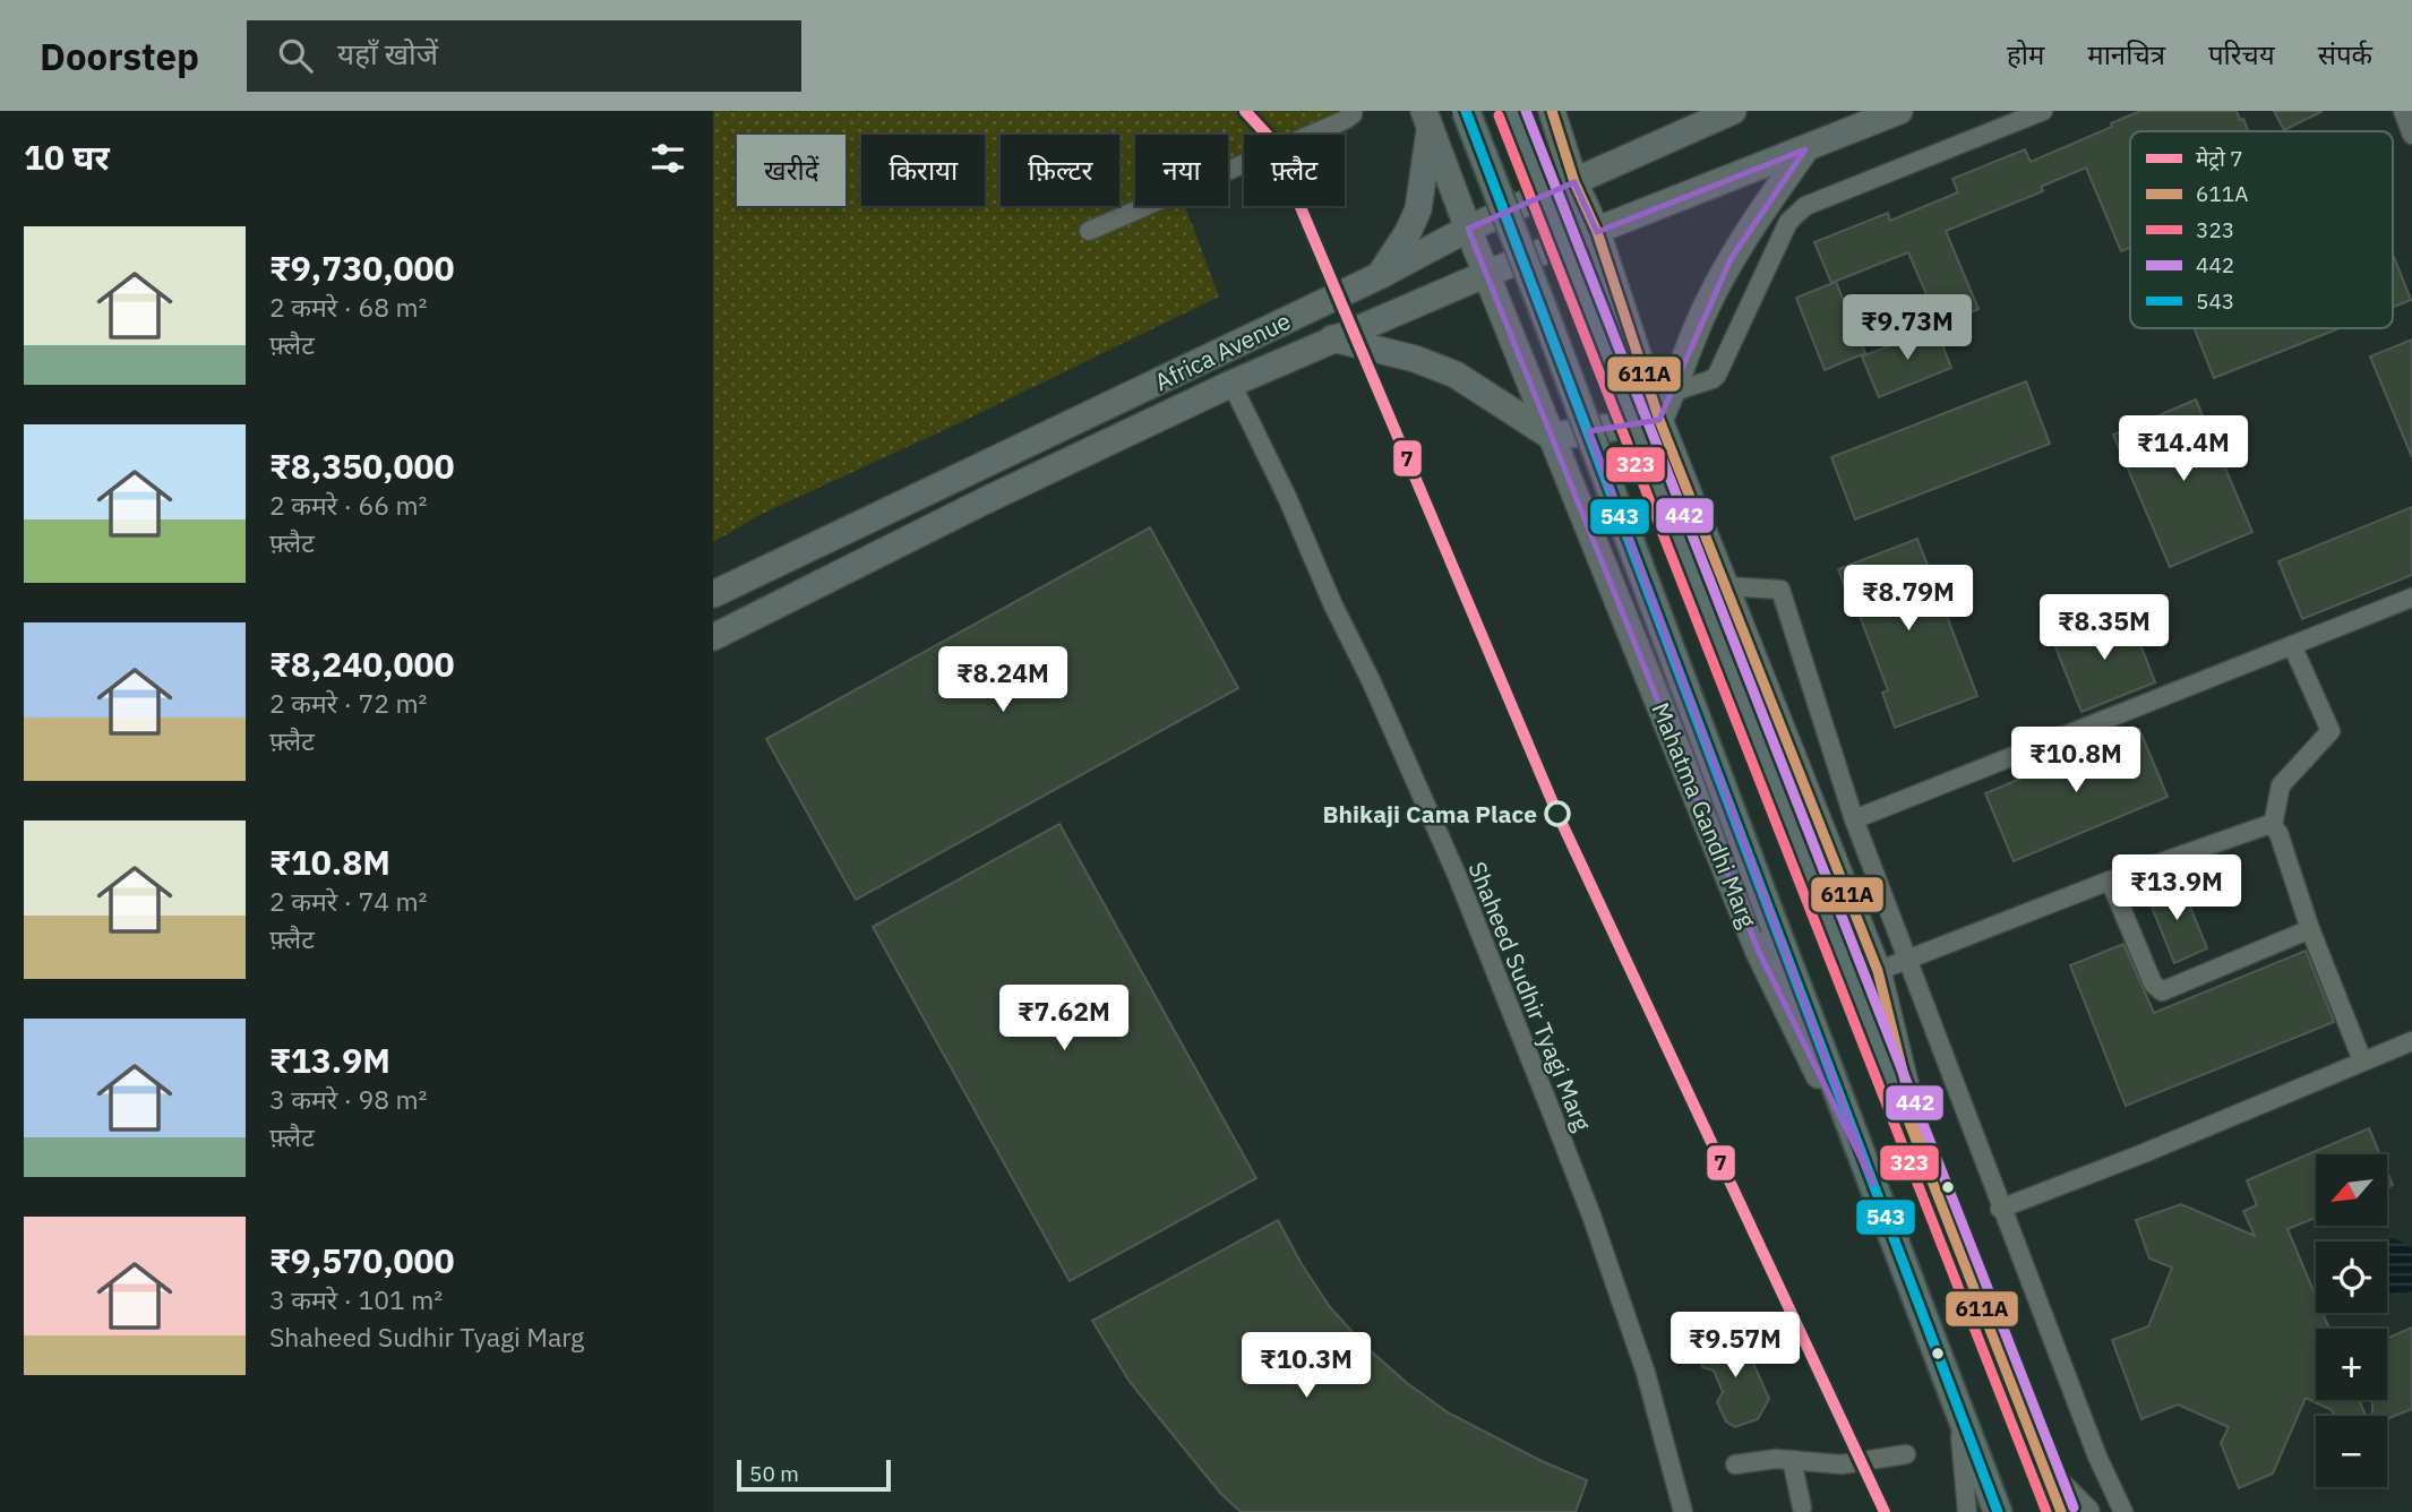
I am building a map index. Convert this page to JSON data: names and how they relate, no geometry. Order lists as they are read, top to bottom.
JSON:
{
  "streets": {
    "main road": ["Africa Avenue", "Mahatma Gandhi Marg"],
    "street": ["Shaheed Sudhir Tyagi Marg"]
  },
  "crossings": [
    ["Africa Avenue", "Mahatma Gandhi Marg"],
    ["Africa Avenue", "Shaheed Sudhir Tyagi Marg"]
  ],
  "places": ["Bhikaji Cama Place"],
  "lines": [
    "metro line 7",
    "transit line 611A",
    "transit line 442",
    "transit line 543",
    "transit line 323"
  ],
  "legend": [
    "मेट्रो 7",
    "611A",
    "323",
    "442",
    "543"
  ],
  "scale_bar": "50 m",
  "north": "bottom left",
  "page": {
    "header": "Doorstep",
    "search": "यहाँ खोजें",
    "nav": [
      "होम",
      "मानचित्र",
      "परिचय",
      "संपर्क"
    ],
    "heading": "10 घर",
    "chip": [
      "खरीदें",
      "किराया",
      "फ़िल्टर",
      "नया",
      "फ़्लैट"
    ],
    "list": [
      {
        "name": "₹9,730,000",
        "note": "2 कमरे · 68 m² · फ़्लैट"
      },
      {
        "name": "₹8,350,000",
        "note": "2 कमरे · 66 m² · फ़्लैट"
      },
      {
        "name": "₹8,240,000",
        "note": "2 कमरे · 72 m² · फ़्लैट"
      },
      {
        "name": "₹10.8M",
        "note": "2 कमरे · 74 m² · फ़्लैट"
      },
      {
        "name": "₹13.9M",
        "note": "3 कमरे · 98 m² · फ़्लैट"
      },
      {
        "name": "₹9,570,000",
        "note": "3 कमरे · 101 m² · Shaheed Sudhir Tyagi Marg"
      }
    ],
    "price": [
      "₹9.73M",
      "₹14.4M",
      "₹8.79M",
      "₹8.35M",
      "₹8.24M",
      "₹10.8M",
      "₹13.9M",
      "₹7.62M",
      "₹9.57M",
      "₹10.3M"
    ],
    "map_buttons": ["+", "−"],
    "scale": "50 m"
  }
}
